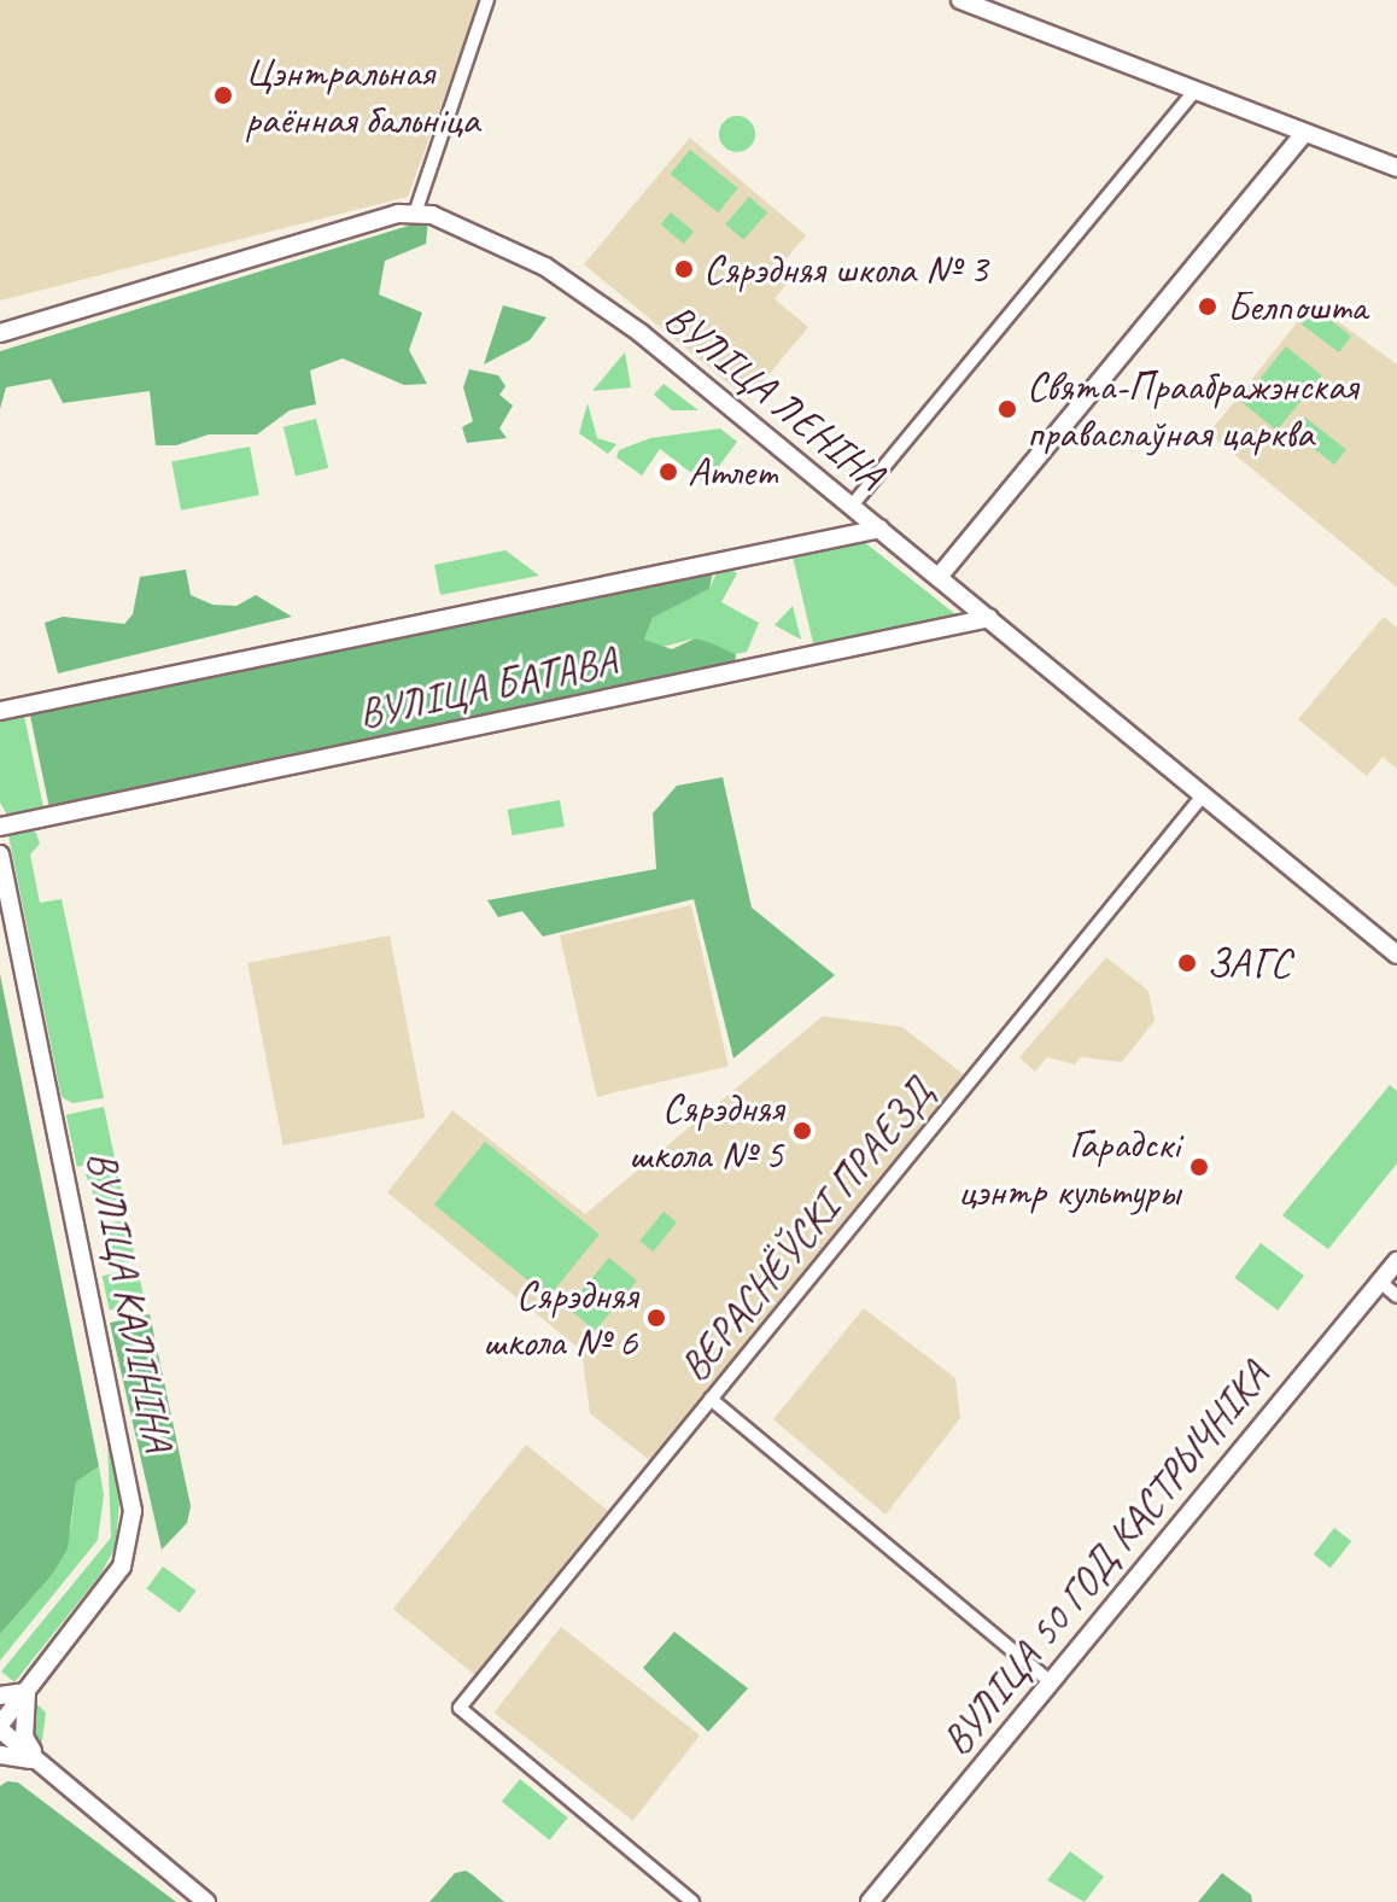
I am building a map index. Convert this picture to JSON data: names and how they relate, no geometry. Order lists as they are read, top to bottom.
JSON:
{
  "streets": {
    "street": [
      "ВУЛІЦА ЛЕНІНА",
      "ВУЛІЦА БАТАВА",
      "ВЕРАСНЁЎСКІ ПРАЕЗД",
      "ВУЛІЦА КАЛІНІНА",
      "ВУЛІЦА 50 ГОД КАСТРЫЧНІКА"
    ]
  },
  "crossings": [
    ["ВУЛІЦА ЛЕНІНА", "ВУЛІЦА БАТАВА"],
    ["ВУЛІЦА ЛЕНІНА", "ВЕРАСНЁЎСКІ ПРАЕЗД"]
  ],
  "places": [
    "Цэнтральная раённая бальніца",
    "Сярэдняя школа № 3",
    "Белпошта",
    "Свята-Праабражэнская праваслаўная царква",
    "Атлет",
    "ЗАГС",
    "Сярэдняя школа № 5",
    "Гарадскі цэнтр культуры",
    "Сярэдняя школа № 6"
  ]
}
